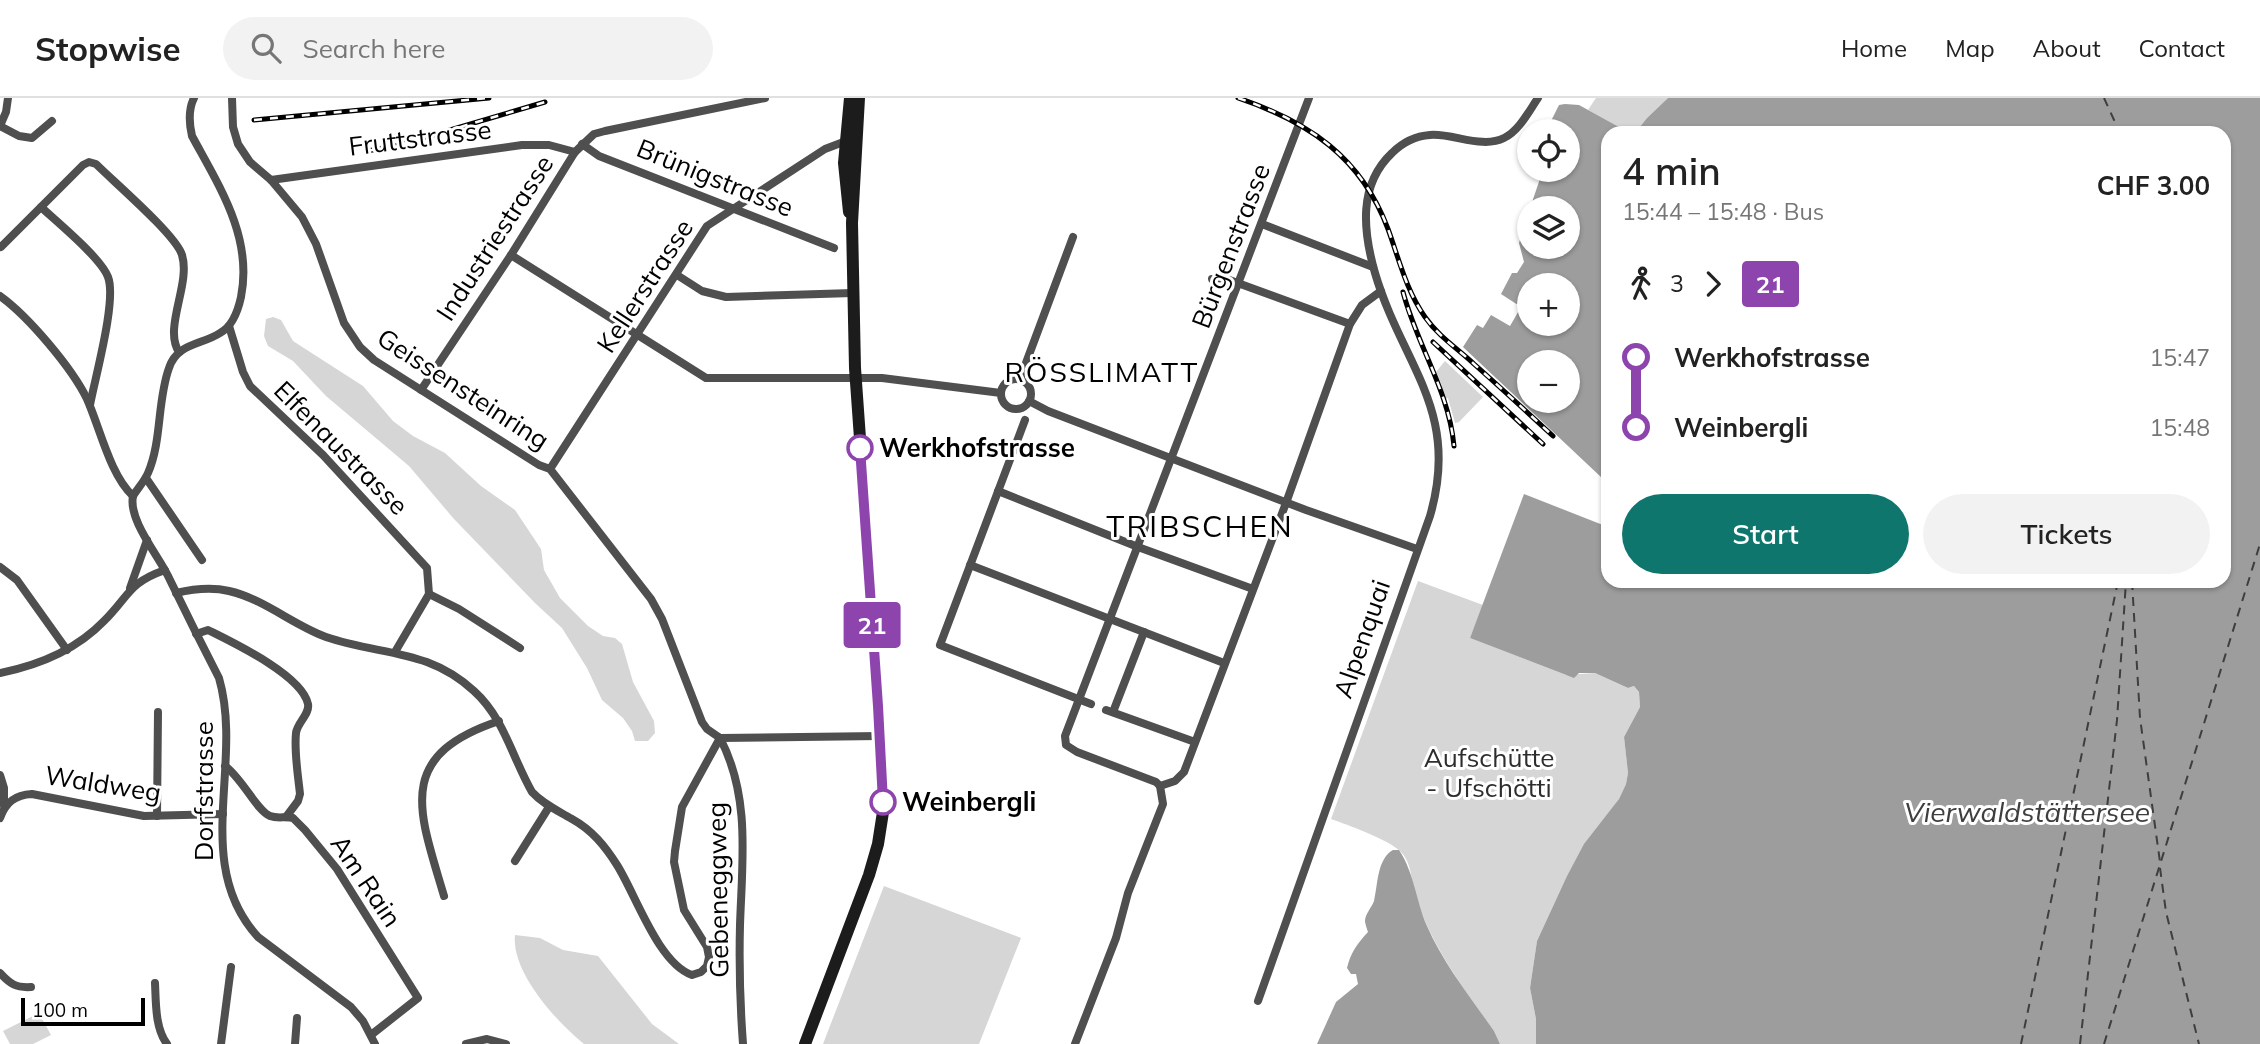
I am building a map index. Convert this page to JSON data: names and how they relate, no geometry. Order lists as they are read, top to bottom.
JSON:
{
  "streets": {
    "street": [
      "Fruttstrasse",
      "Brünigstrasse",
      "Industriestrasse",
      "Bürgenstrasse",
      "Kellerstrasse",
      "Geissensteinring",
      "Elfenaustrasse",
      "Alpenquai",
      "Waldweg",
      "Dorfstrasse",
      "Am Rain",
      "Gebeneggweg"
    ]
  },
  "crossings": [
    ["Fruttstrasse", "Industriestrasse"],
    ["Fruttstrasse", "Geissensteinring"],
    ["Brünigstrasse", "Industriestrasse"],
    ["Brünigstrasse", "Kellerstrasse"],
    ["Industriestrasse", "Geissensteinring"],
    ["Kellerstrasse", "Geissensteinring"],
    ["Geissensteinring", "Gebeneggweg"],
    ["Waldweg", "Dorfstrasse"],
    ["Dorfstrasse", "Am Rain"]
  ],
  "districts": ["RÖSSLIMATT", "TRIBSCHEN"],
  "water": ["Vierwaldstättersee"],
  "parks": ["Aufschütte - Ufschötti"],
  "places": ["Werkhofstrasse", "Weinbergli"],
  "lines": ["bus line 21"],
  "scale_bar": "100 m",
  "page": {
    "header": "Stopwise",
    "search": "Search here",
    "nav": [
      "Home",
      "Map",
      "About",
      "Contact"
    ],
    "on_map": "21",
    "map_buttons": ["+", "−"],
    "heading": ["4 min", "15:44 – 15:48 · Bus", "CHF 3.00"],
    "legs": ["3", "21"],
    "list": [
      {
        "name": "Werkhofstrasse",
        "value": "15:47"
      },
      {
        "name": "Weinbergli",
        "value": "15:48"
      }
    ],
    "buttons": ["Start", "Tickets"],
    "scale": "100 m"
  }
}
